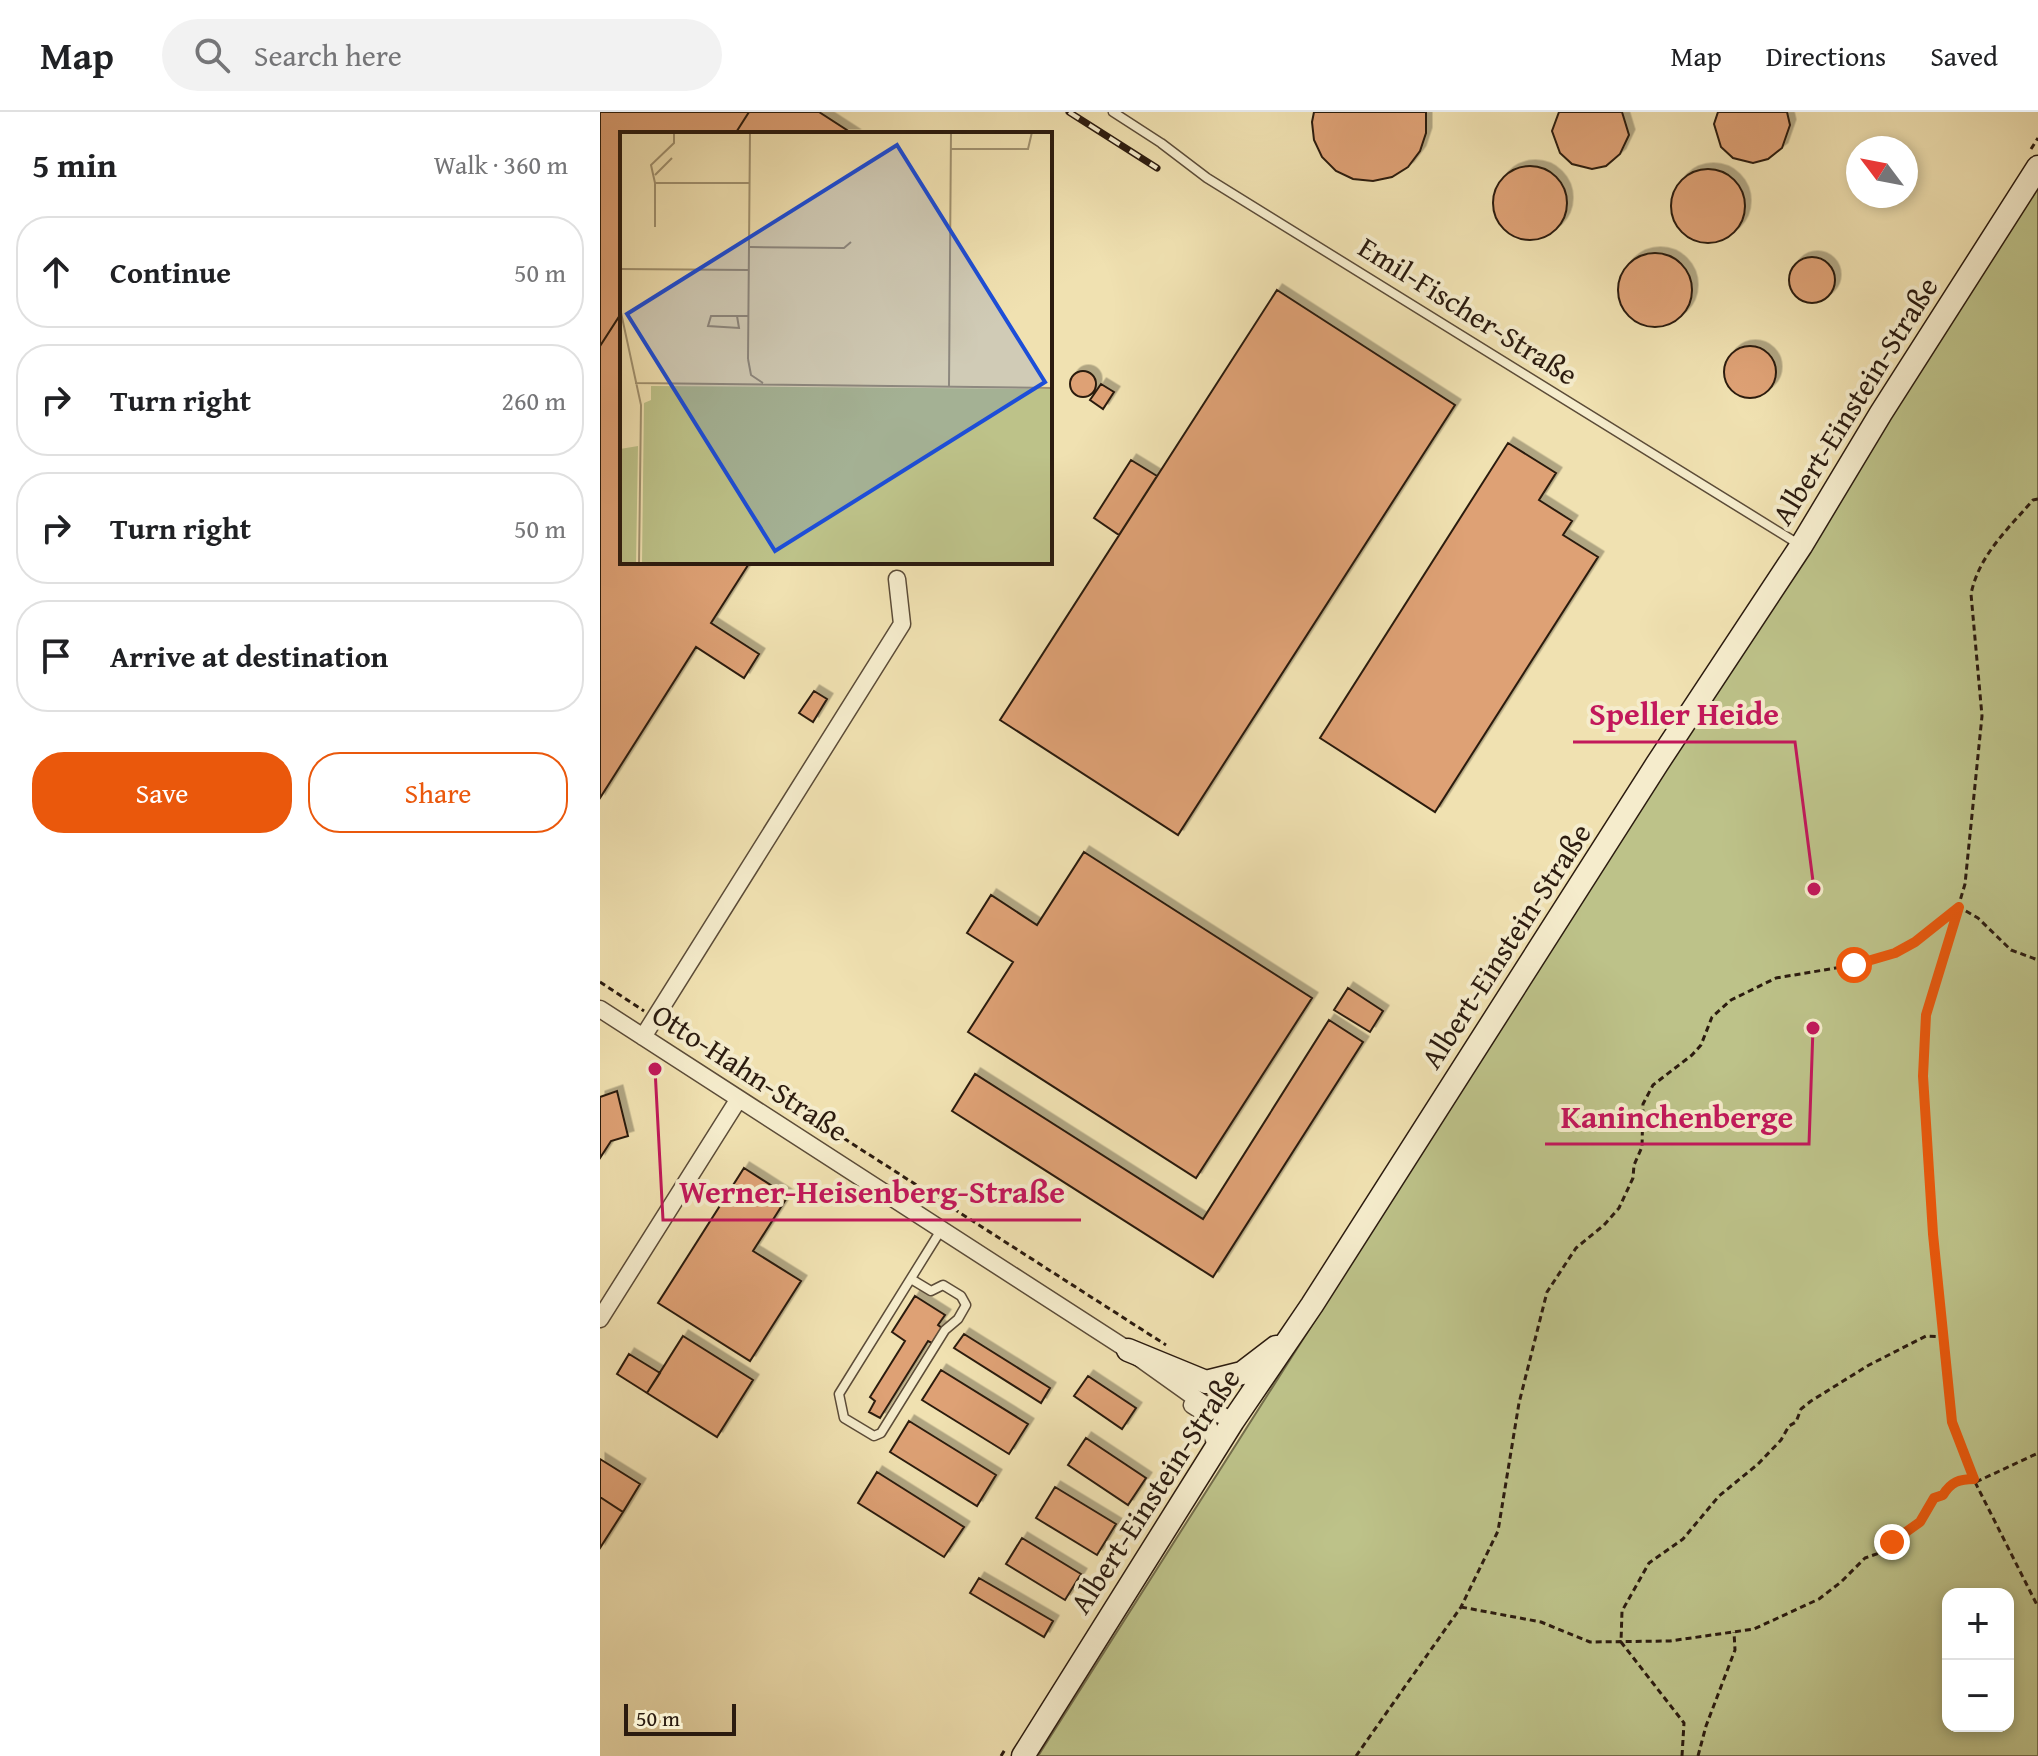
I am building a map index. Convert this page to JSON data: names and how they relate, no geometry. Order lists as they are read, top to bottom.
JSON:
{
  "streets": {
    "main road": ["Albert-Einstein-Straße"],
    "street": ["Otto-Hahn-Straße"],
    "lane": ["Emil-Fischer-Straße"]
  },
  "crossings": [
    ["Emil-Fischer-Straße", "Albert-Einstein-Straße"],
    ["Albert-Einstein-Straße", "Otto-Hahn-Straße"]
  ],
  "places": ["Speller Heide", "Kaninchenberge", "Werner-Heisenberg-Straße"],
  "scale_bar": "50 m",
  "north": "top left",
  "page": {
    "header": "Map",
    "search": "Search here",
    "nav": ["Map", "Directions", "Saved"],
    "heading": ["5 min", "Walk · 360 m"],
    "list": [
      ["Continue", "50 m"],
      ["Turn right", "260 m"],
      ["Turn right", "50 m"],
      "Arrive at destination"
    ],
    "buttons": ["Save", "Share"],
    "map_buttons": ["+", "−"],
    "scale": "50 m"
  }
}
